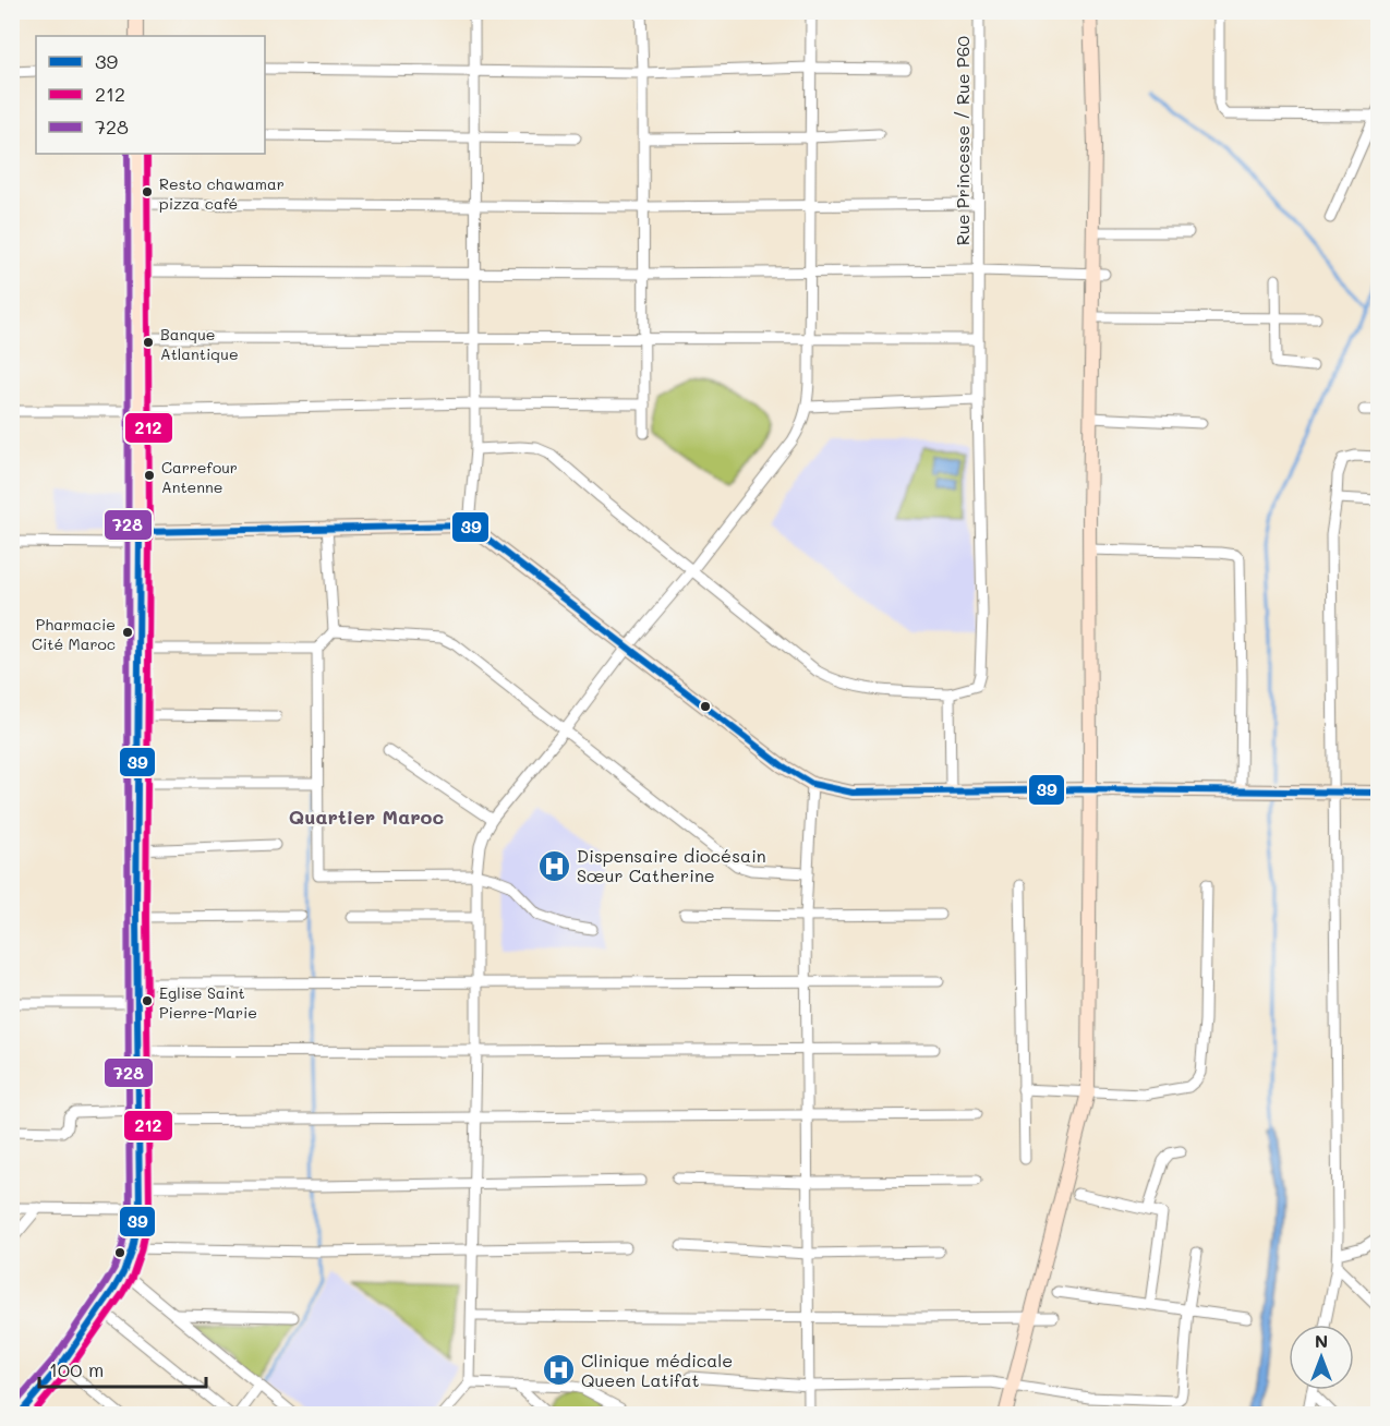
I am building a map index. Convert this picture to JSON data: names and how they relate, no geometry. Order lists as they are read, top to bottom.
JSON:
{
  "streets": {
    "street": ["Rue Princesse / Rue P60"]
  },
  "districts": ["Quartier Maroc"],
  "places": {
    "other": [
      "Resto chawamar pizza café",
      "Banque Atlantique",
      "Carrefour Antenne",
      "Pharmacie Cité Maroc",
      "Eglise Saint Pierre-Marie"
    ],
    "hospital": ["Dispensaire diocésain Sœur Catherine", "Clinique médicale Queen Latifat"]
  },
  "lines": ["transit line 212", "transit line 728", "transit line 39"],
  "legend": ["39", "212", "728"],
  "scale_bar": "100 m",
  "north": "top"
}
